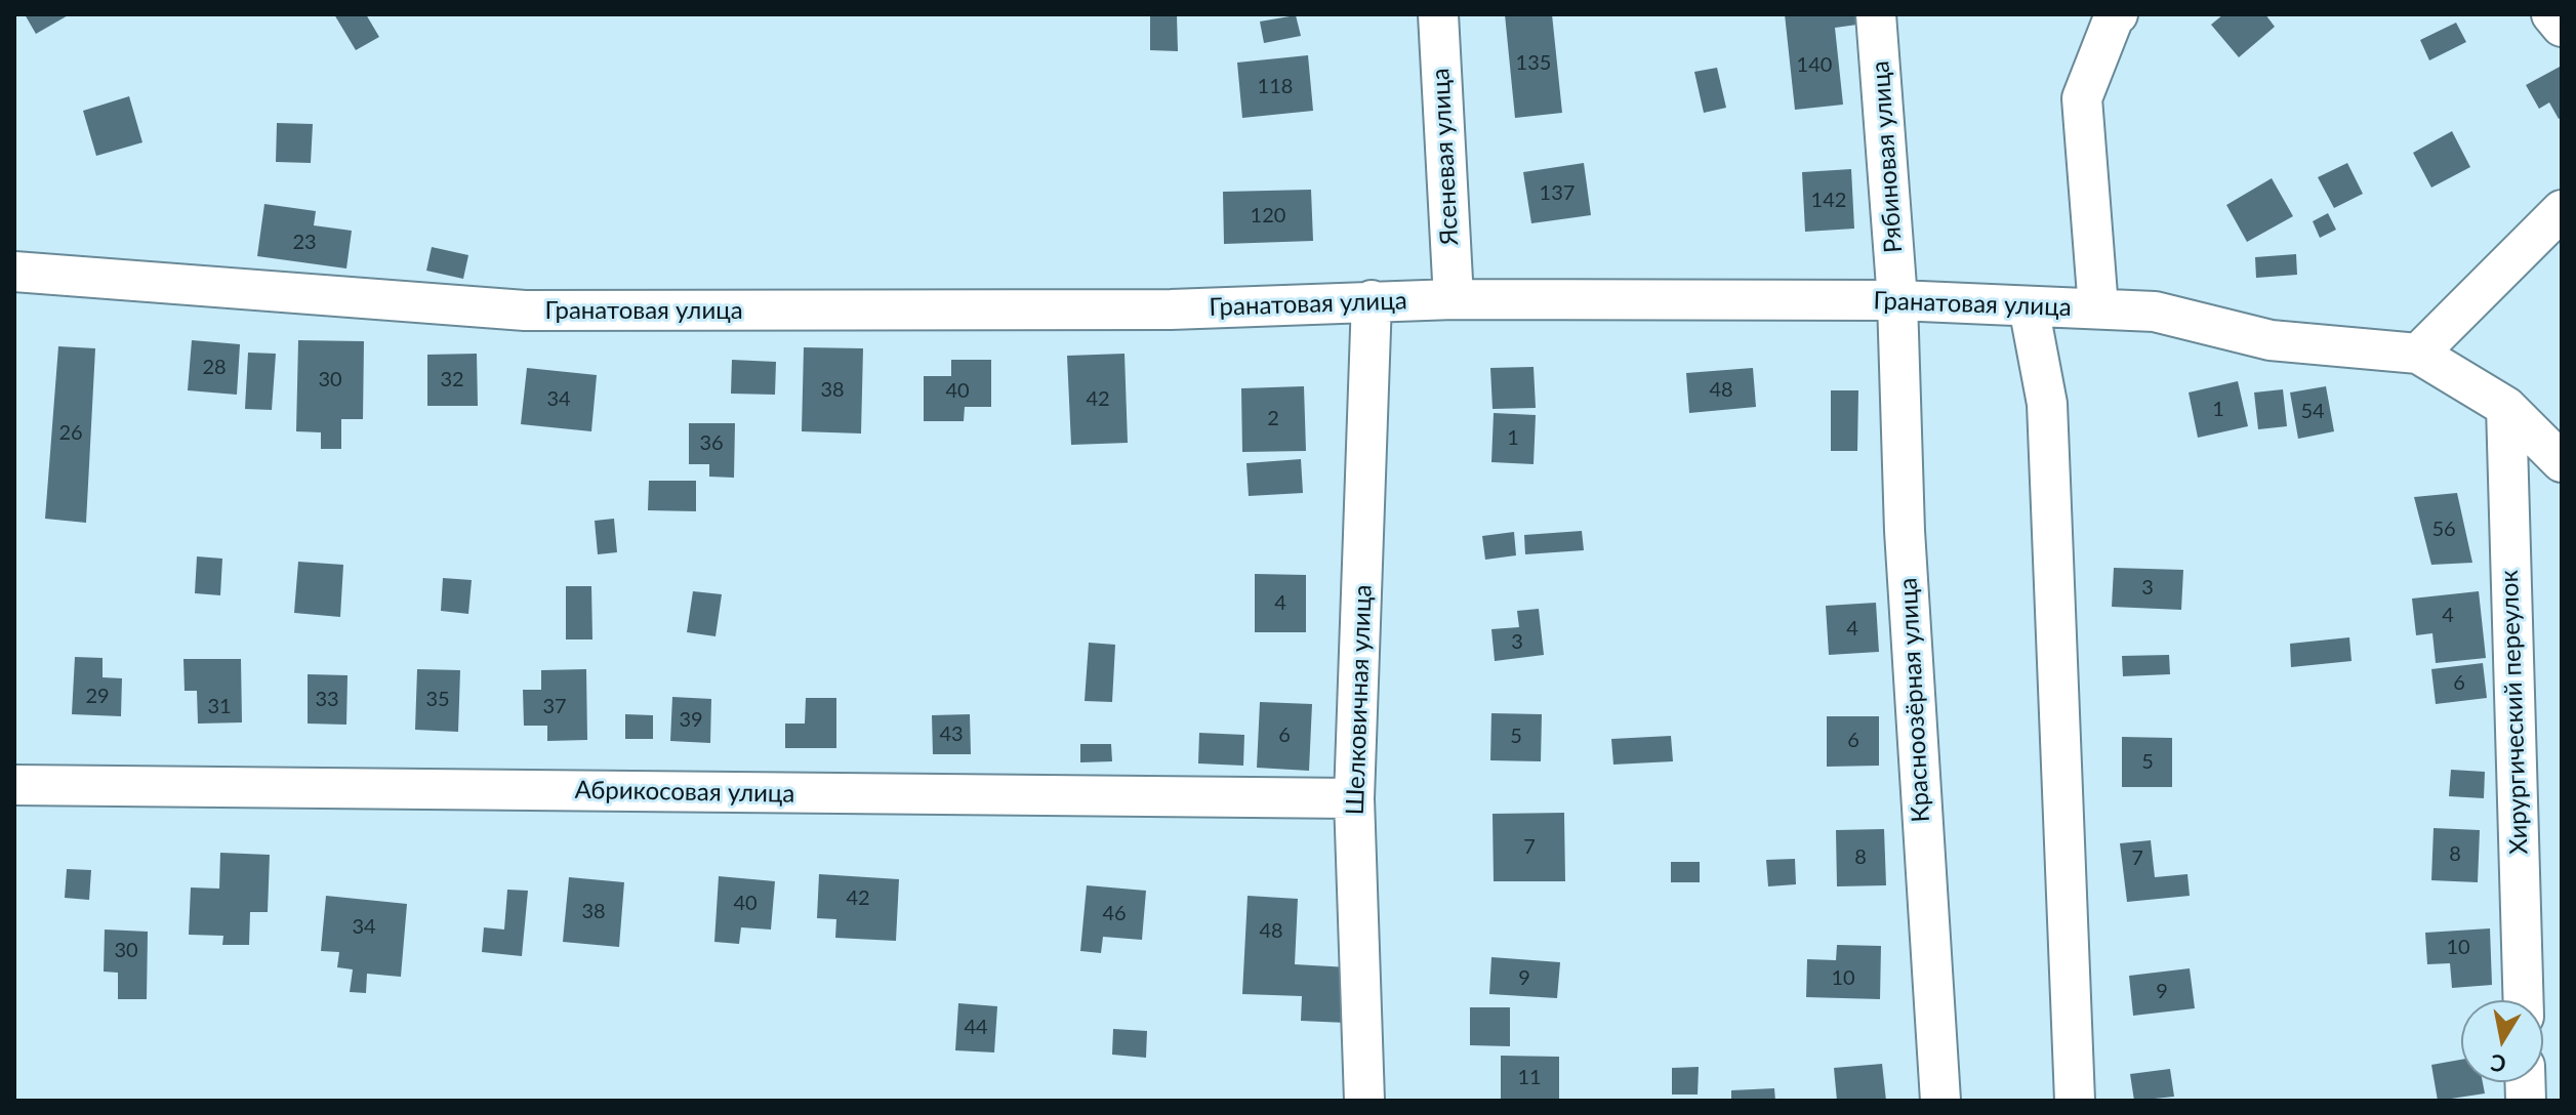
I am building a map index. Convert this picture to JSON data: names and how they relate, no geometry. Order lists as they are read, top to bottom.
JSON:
{
  "streets": {
    "street": [
      "Ясеневая улица",
      "Рябиновая улица",
      "Гранатовая улица",
      "Шелковичная улица",
      "Красноозёрная улица",
      "Хирургический переулок",
      "Абрикосовая улица"
    ]
  },
  "crossings": [
    ["Ясеневая улица", "Гранатовая улица"],
    ["Рябиновая улица", "Гранатовая улица"],
    ["Рябиновая улица", "Красноозёрная улица"],
    ["Гранатовая улица", "Шелковичная улица"],
    ["Гранатовая улица", "Красноозёрная улица"],
    ["Гранатовая улица", "Хирургический переулок"],
    ["Шелковичная улица", "Абрикосовая улица"]
  ],
  "house_numbers": [
    "135",
    "140",
    "118",
    "137",
    "142",
    "120",
    "23",
    "28",
    "30",
    "32",
    "38",
    "48",
    "40",
    "34",
    "42",
    "1",
    "54",
    "2",
    "26",
    "1",
    "36",
    "56",
    "3",
    "4",
    "4",
    "4",
    "3",
    "6",
    "29",
    "33",
    "35",
    "31",
    "37",
    "39",
    "43",
    "6",
    "5",
    "6",
    "5",
    "7",
    "8",
    "8",
    "7",
    "42",
    "40",
    "38",
    "46",
    "34",
    "48",
    "10",
    "30",
    "9",
    "10",
    "9",
    "44",
    "11"
  ],
  "north": "bottom"
}
